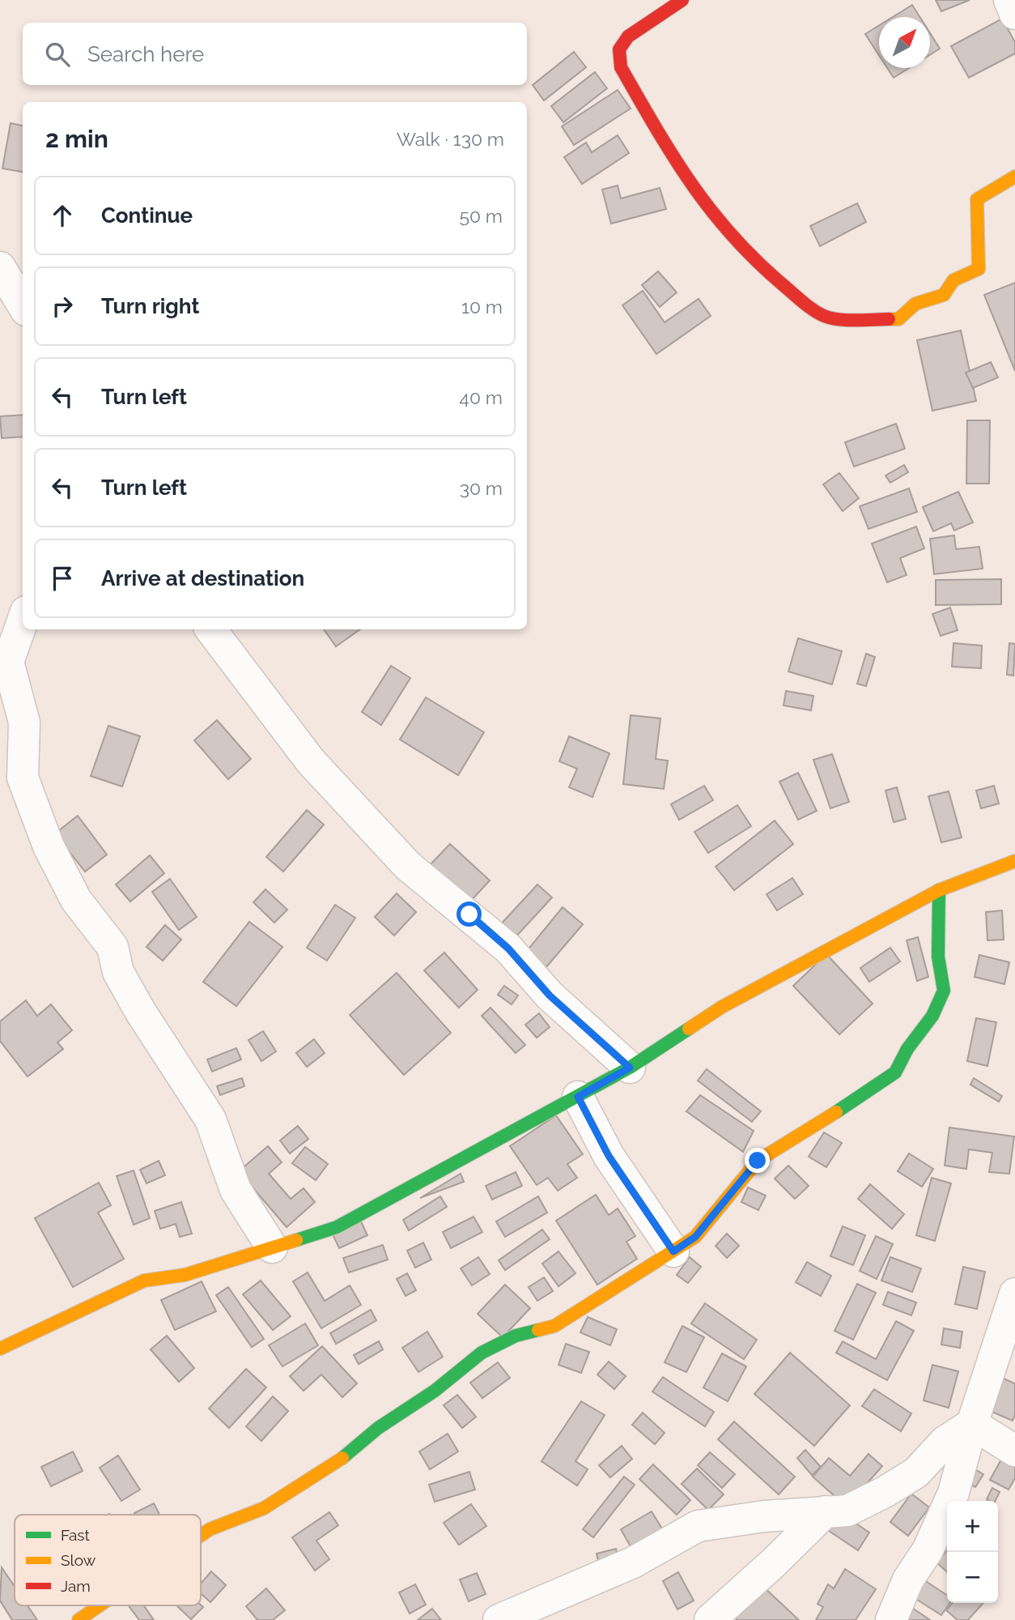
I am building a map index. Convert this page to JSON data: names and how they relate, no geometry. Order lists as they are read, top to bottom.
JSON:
{
  "legend": ["Fast", "Slow", "Jam"],
  "north": "top right",
  "page": {
    "search": "Search here",
    "heading": ["2 min", "Walk · 130 m"],
    "list": [
      ["Continue", "50 m"],
      ["Turn right", "10 m"],
      ["Turn left", "40 m"],
      ["Turn left", "30 m"],
      "Arrive at destination"
    ],
    "map_buttons": ["+", "−"]
  }
}
